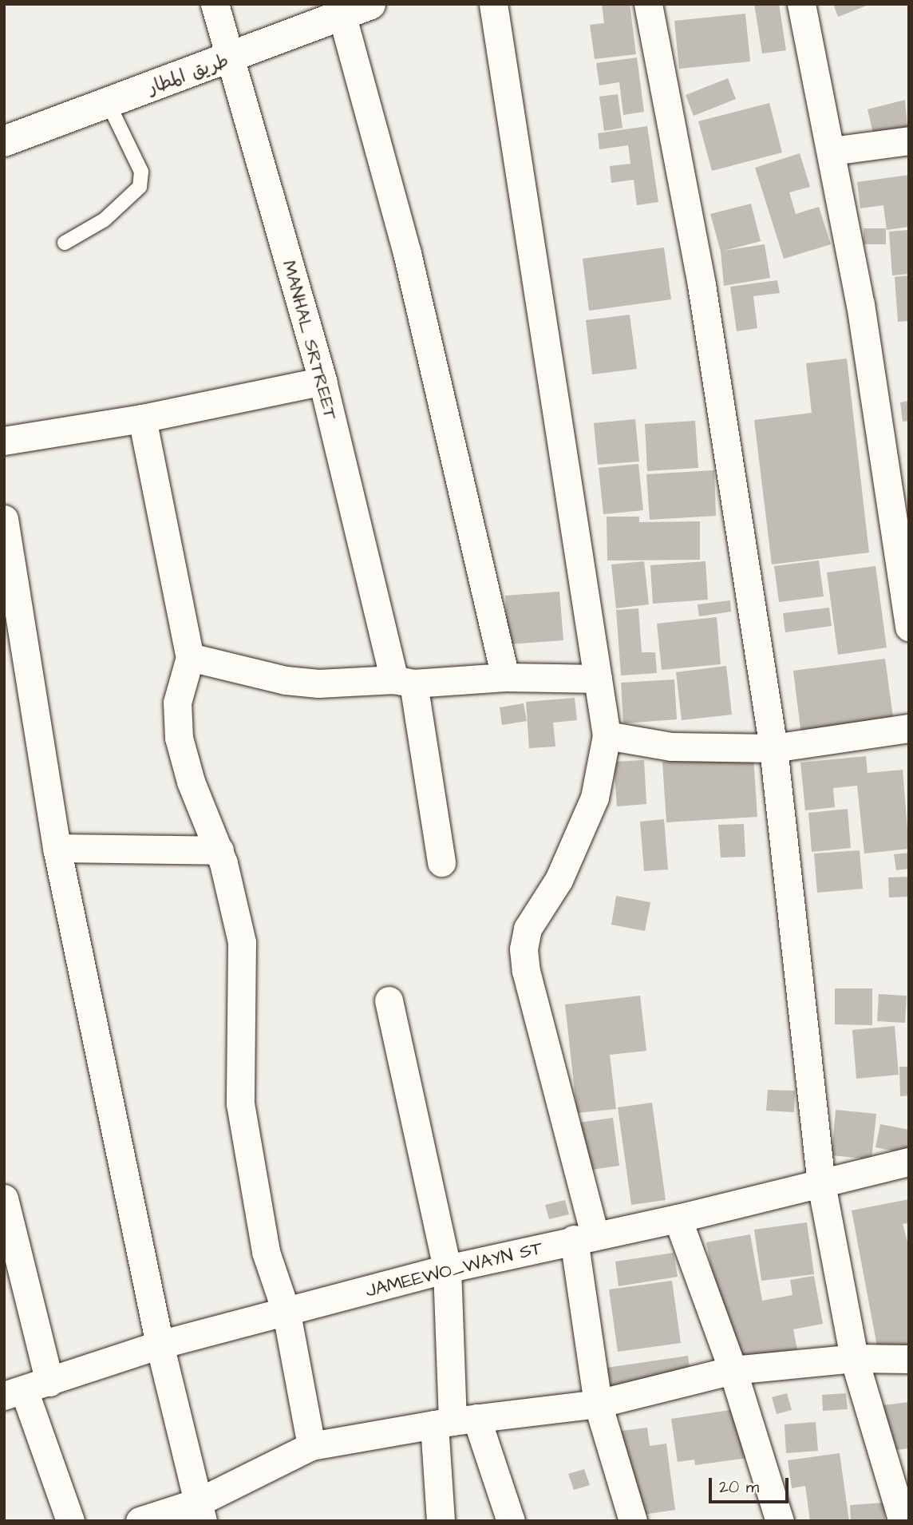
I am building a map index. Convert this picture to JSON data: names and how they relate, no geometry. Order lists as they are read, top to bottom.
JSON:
{
  "streets": {
    "main road": ["طريق المطار"],
    "street": ["MANHAL SRTREET", "JAMEEWO_WAYN ST"]
  },
  "crossings": [
    ["طريق المطار", "MANHAL SRTREET"]
  ],
  "scale_bar": "20 m"
}
